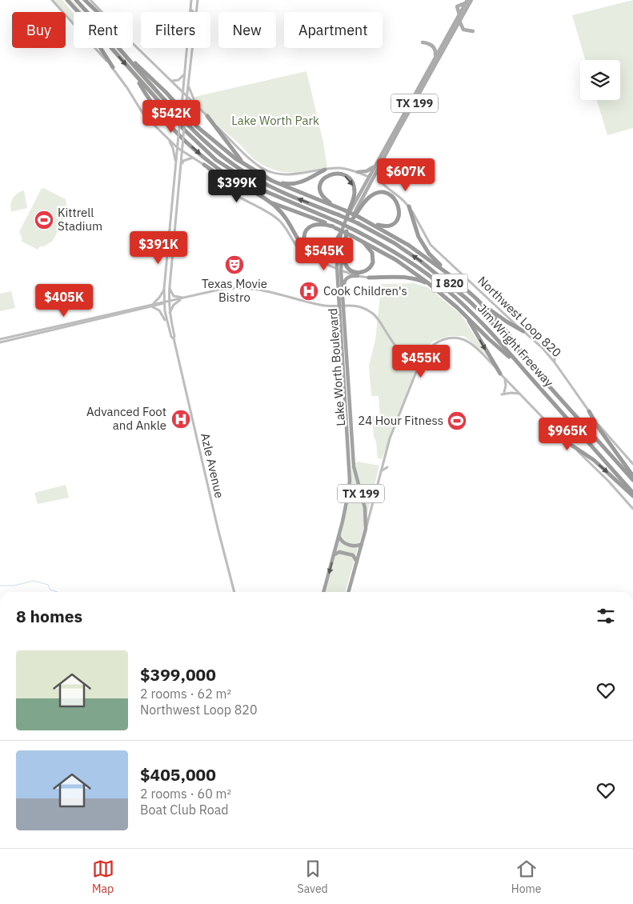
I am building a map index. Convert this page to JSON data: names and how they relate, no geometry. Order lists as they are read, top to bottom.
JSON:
{
  "streets": {
    "highway": [
      "TX 199",
      "I 820",
      "Jim Wright Freeway",
      "Lake Worth Boulevard"
    ],
    "main road": ["Northwest Loop 820", "Azle Avenue"]
  },
  "crossings": [
    ["TX 199", "Lake Worth Boulevard"],
    ["Northwest Loop 820", "Lake Worth Boulevard"]
  ],
  "parks": ["Lake Worth Park"],
  "places": {
    "sports": ["Kittrell Stadium", "24 Hour Fitness"],
    "theatre": ["Texas Movie Bistro"],
    "hospital": ["Cook Children's", "Advanced Foot and Ankle"]
  },
  "page": {
    "chip": [
      "Buy",
      "Rent",
      "Filters",
      "New",
      "Apartment"
    ],
    "price": [
      "$542K",
      "$607K",
      "$399K",
      "$391K",
      "$545K",
      "$405K",
      "$455K",
      "$965K"
    ],
    "heading": "8 homes",
    "list": [
      {
        "name": "$399,000",
        "note": "2 rooms · 62 m² · Northwest Loop 820"
      },
      {
        "name": "$405,000",
        "note": "2 rooms · 60 m² · Boat Club Road"
      }
    ],
    "tabs": ["Map", "Saved", "Home"]
  }
}
